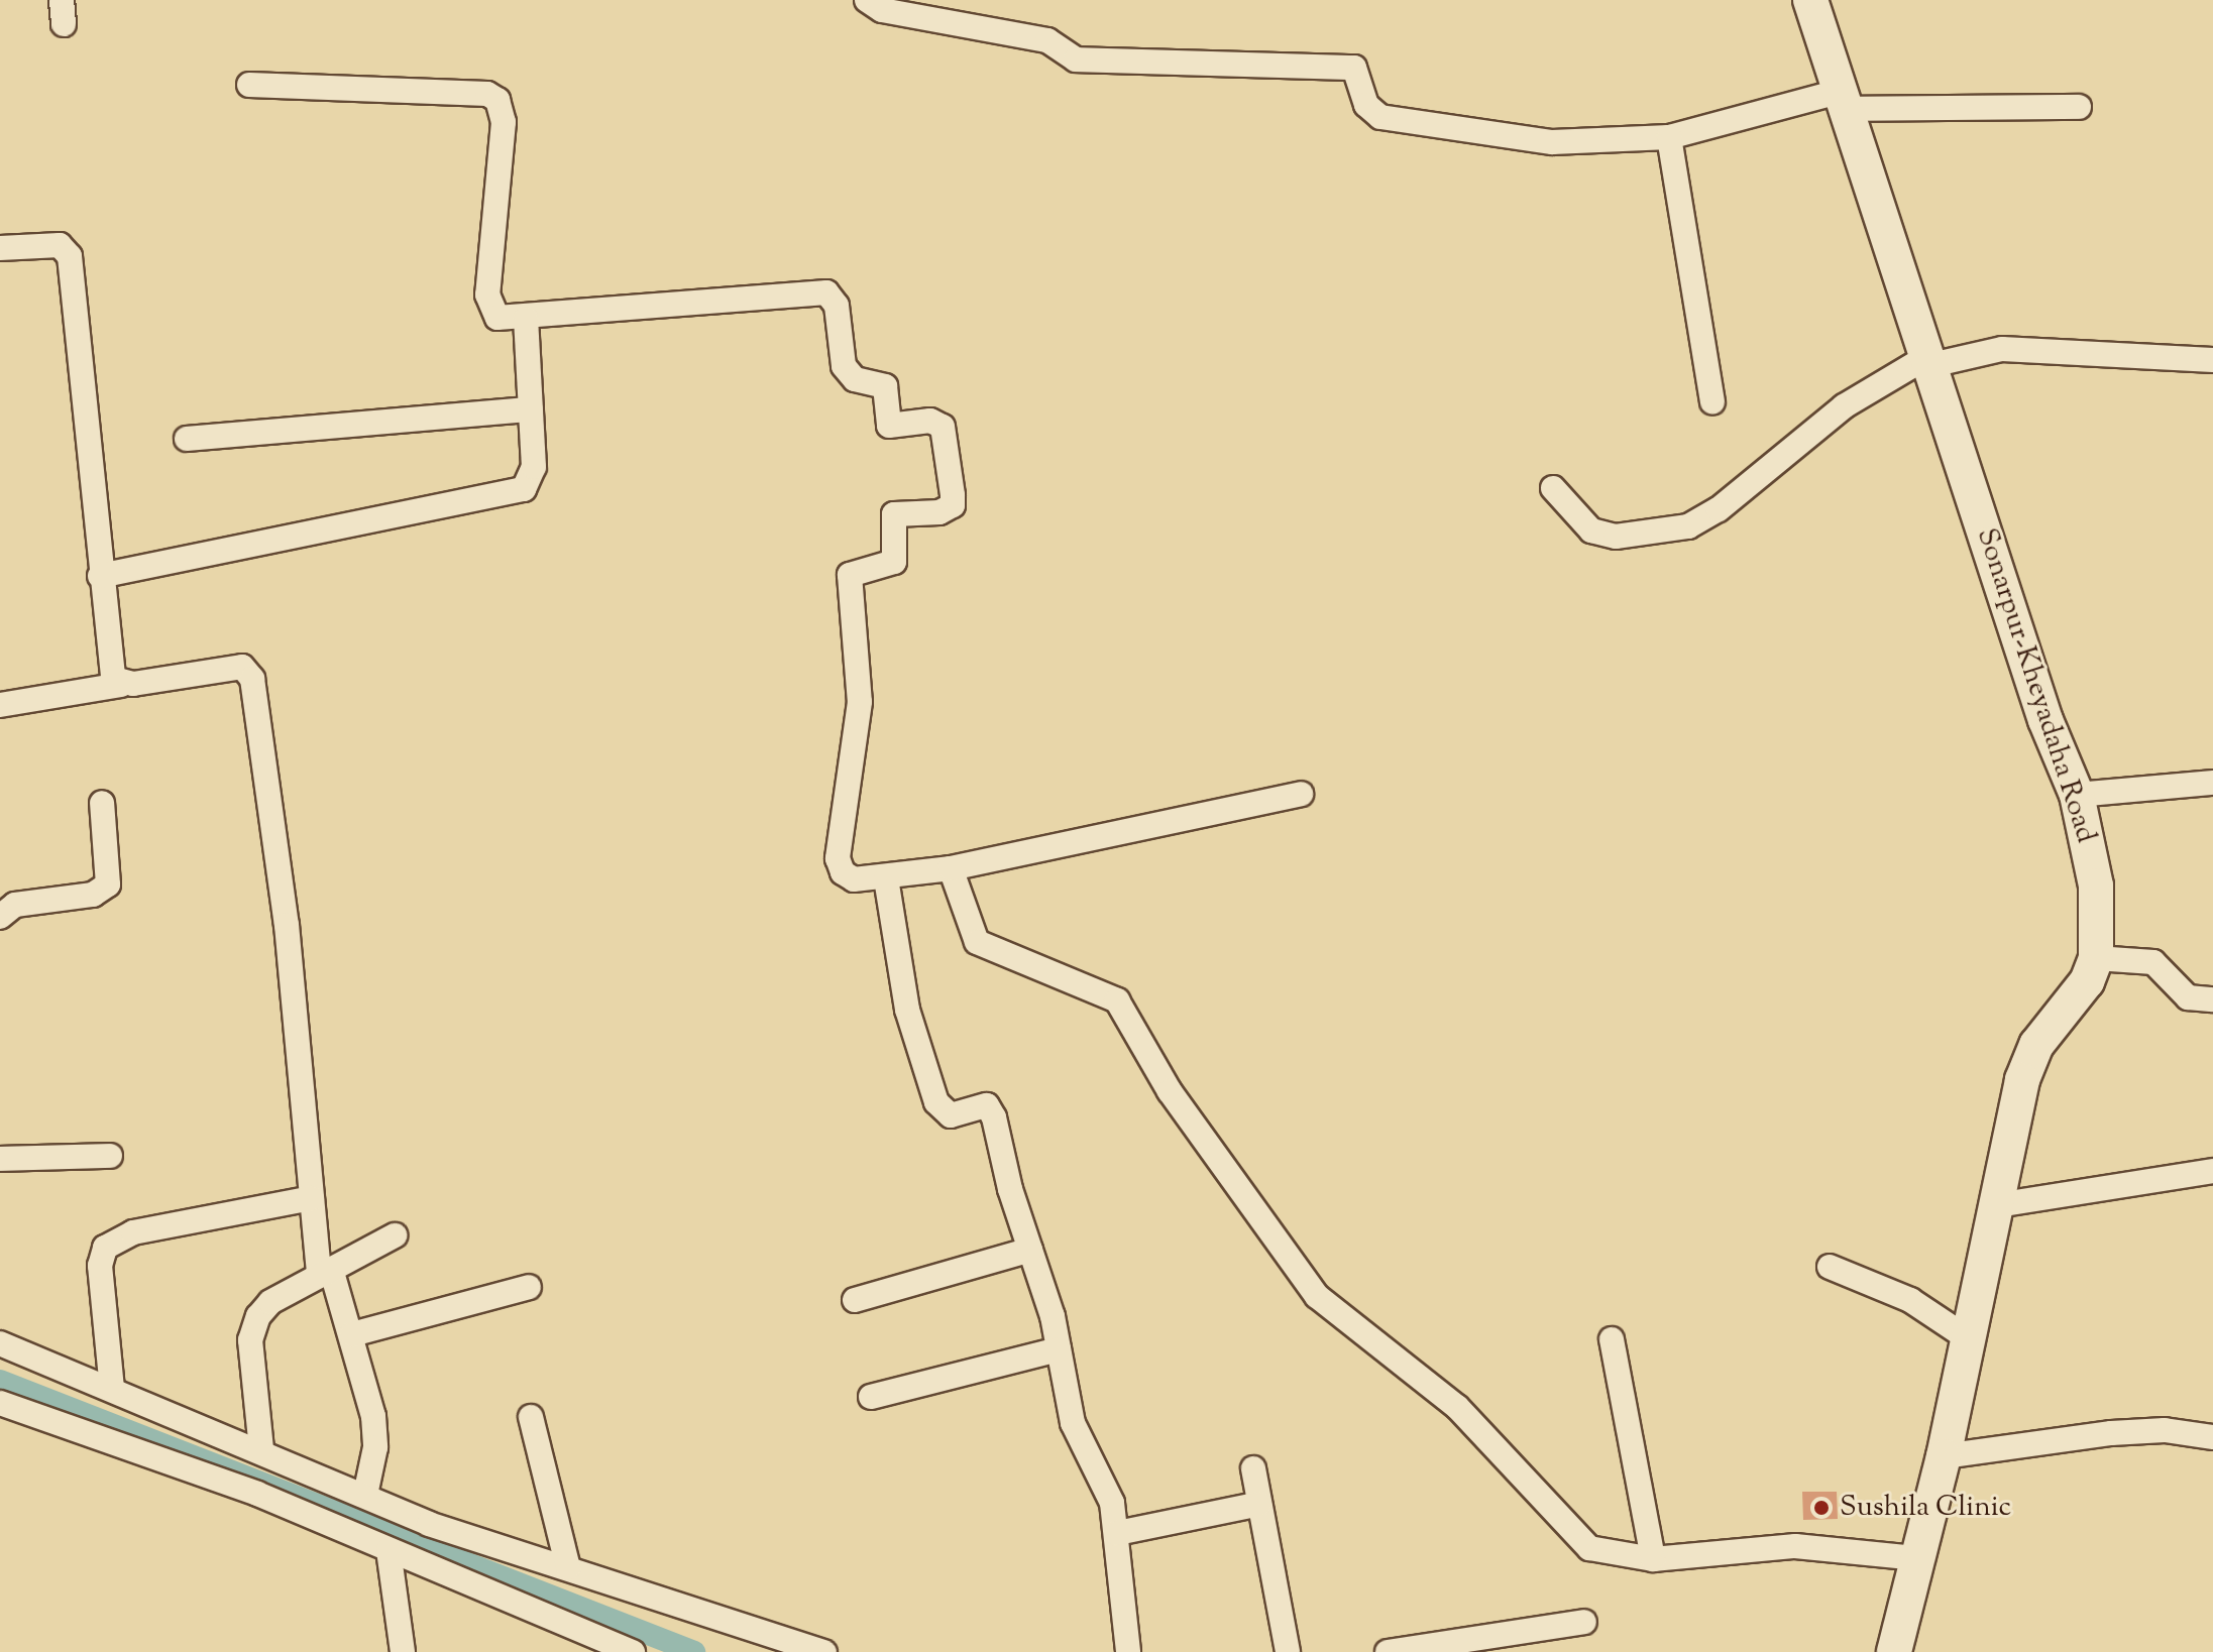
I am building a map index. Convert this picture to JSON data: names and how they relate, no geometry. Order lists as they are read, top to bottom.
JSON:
{
  "streets": {
    "main road": ["Sonarpur-Kheyadaha Road"]
  },
  "places": ["Sushila Clinic"]
}
